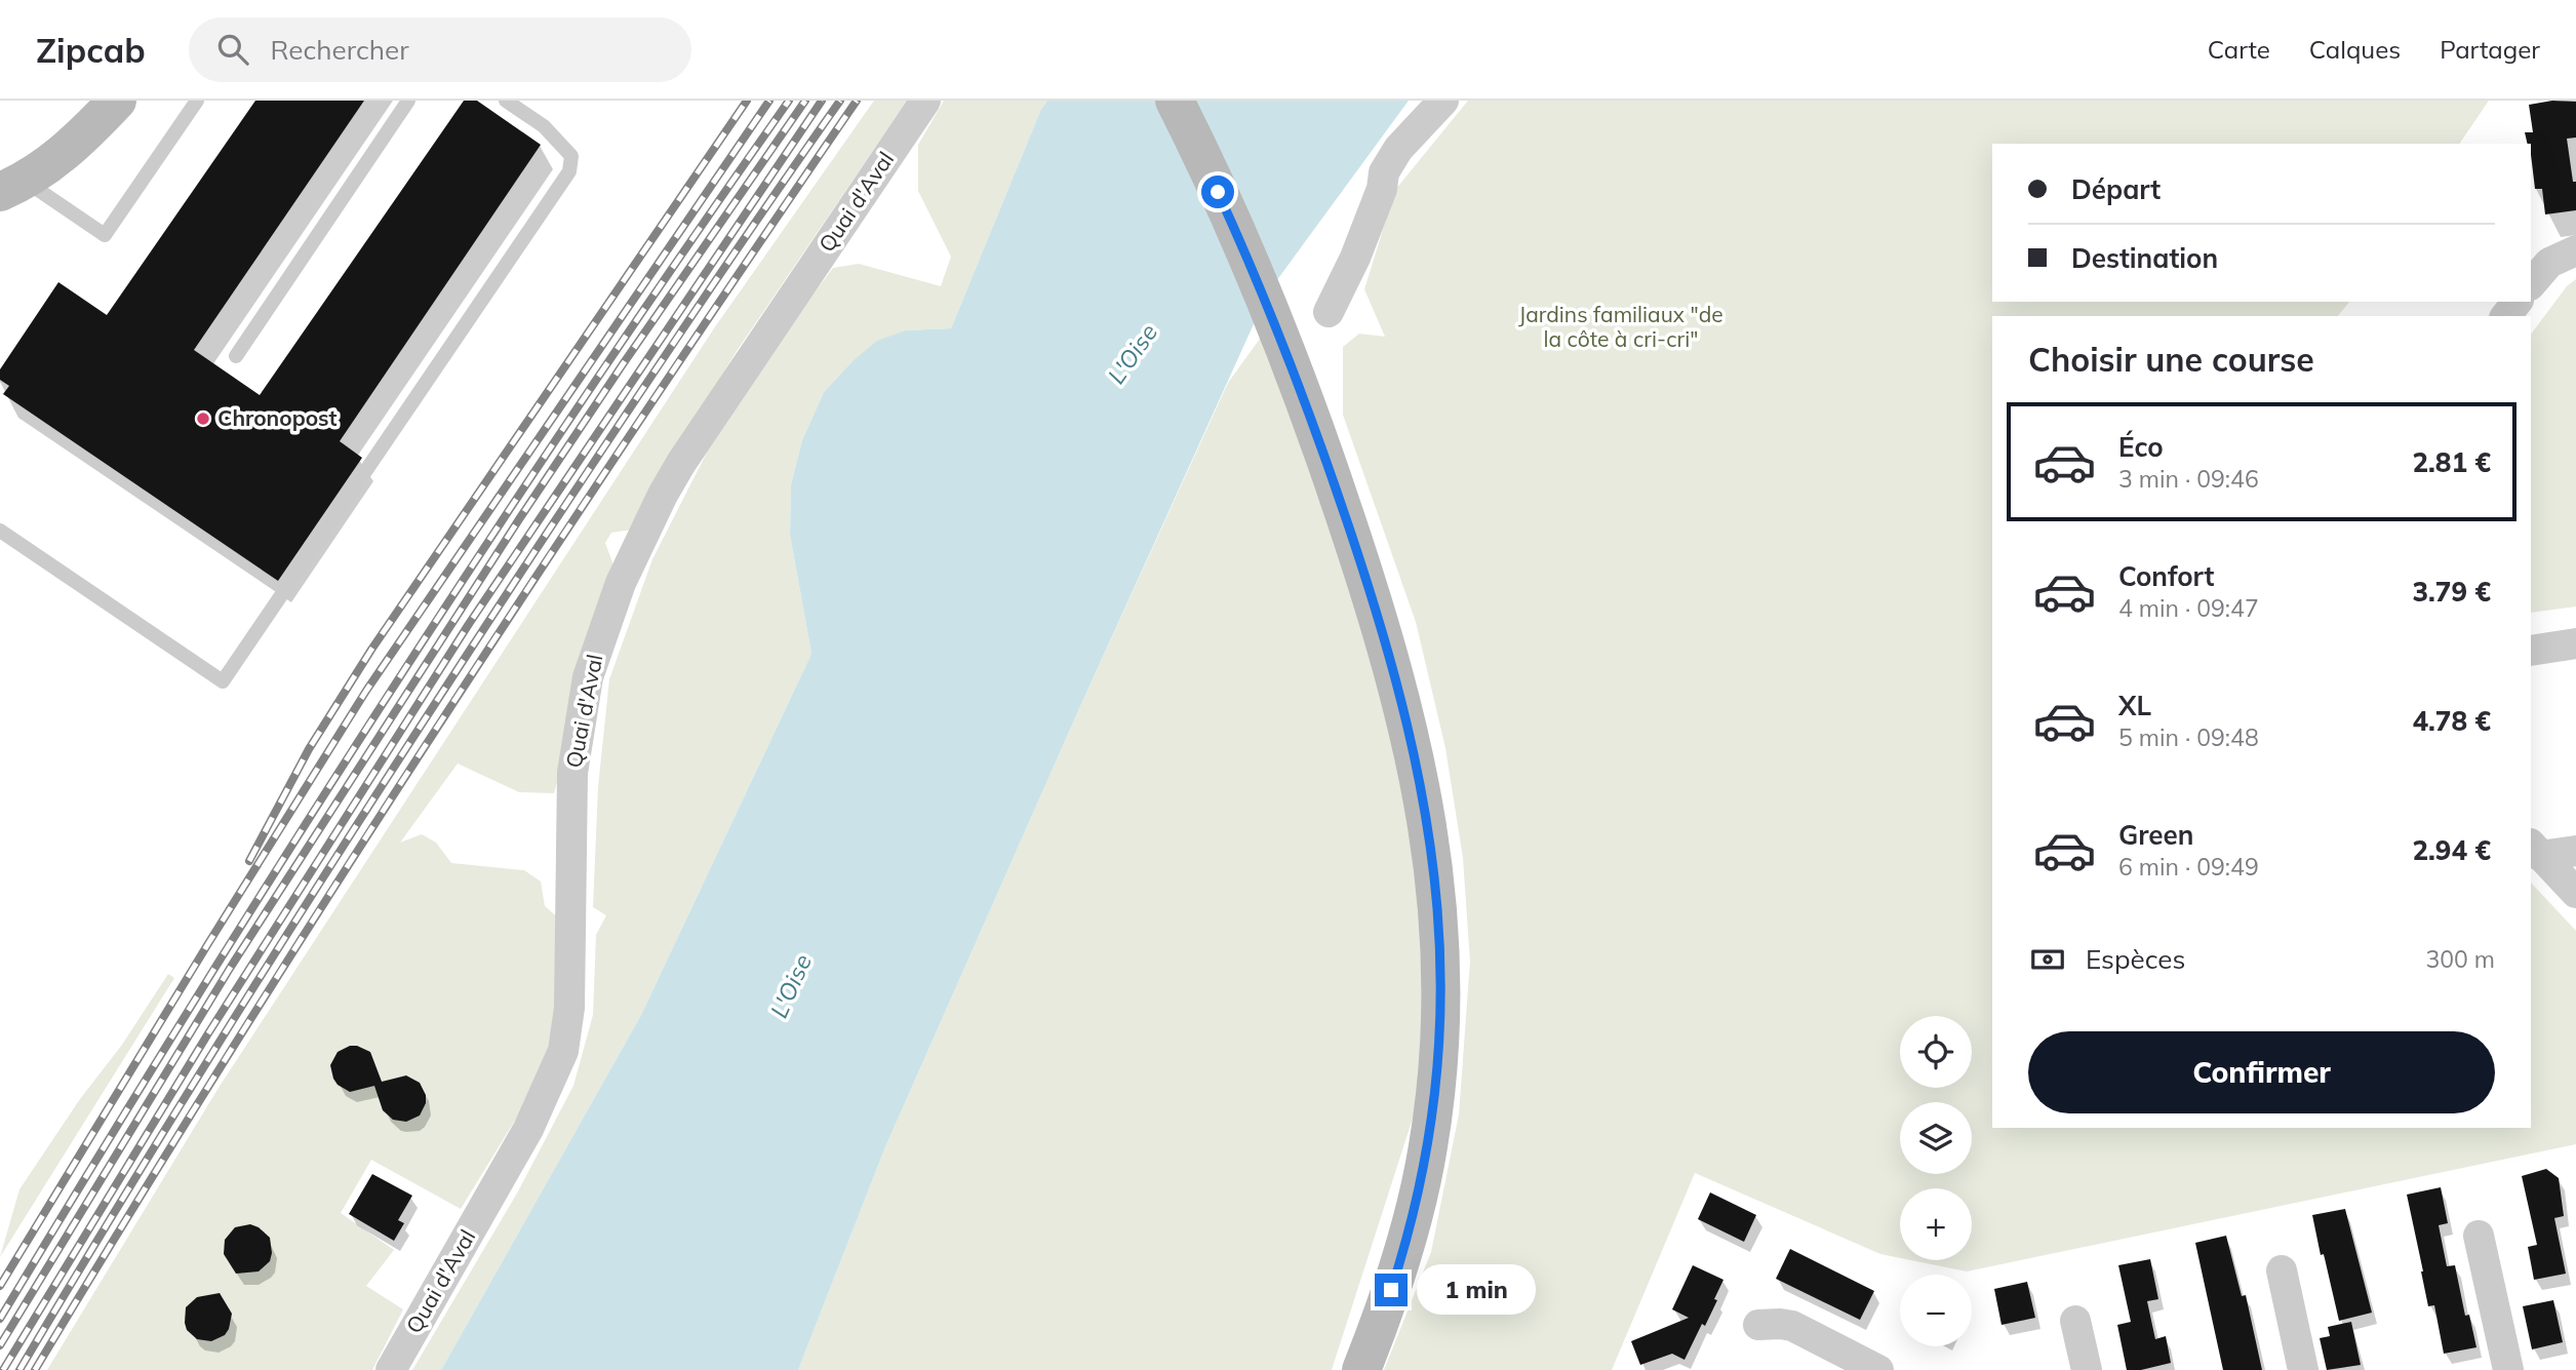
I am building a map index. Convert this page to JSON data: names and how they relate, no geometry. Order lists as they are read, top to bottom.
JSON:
{
  "streets": {
    "street": ["Quai d'Aval"]
  },
  "water": ["L'Oise"],
  "parks": ["Jardins familiaux \"de la côte à cri-cri\""],
  "places": ["Chronopost"],
  "page": {
    "header": "Zipcab",
    "search": "Rechercher",
    "nav": ["Carte", "Calques", "Partager"],
    "banner": ["Départ", "Destination"],
    "heading": "Choisir une course",
    "list": [
      {
        "name": "Éco",
        "note": "3 min · 09:46",
        "value": "2.81 €"
      },
      {
        "name": "Confort",
        "note": "4 min · 09:47",
        "value": "3.79 €"
      },
      {
        "name": "XL",
        "note": "5 min · 09:48",
        "value": "4.78 €"
      },
      {
        "name": "Green",
        "note": "6 min · 09:49",
        "value": "2.94 €"
      }
    ],
    "pay": ["Espèces", "300 m"],
    "map_buttons": ["+", "−"],
    "buttons": "Confirmer",
    "bubble": "1 min"
  }
}
